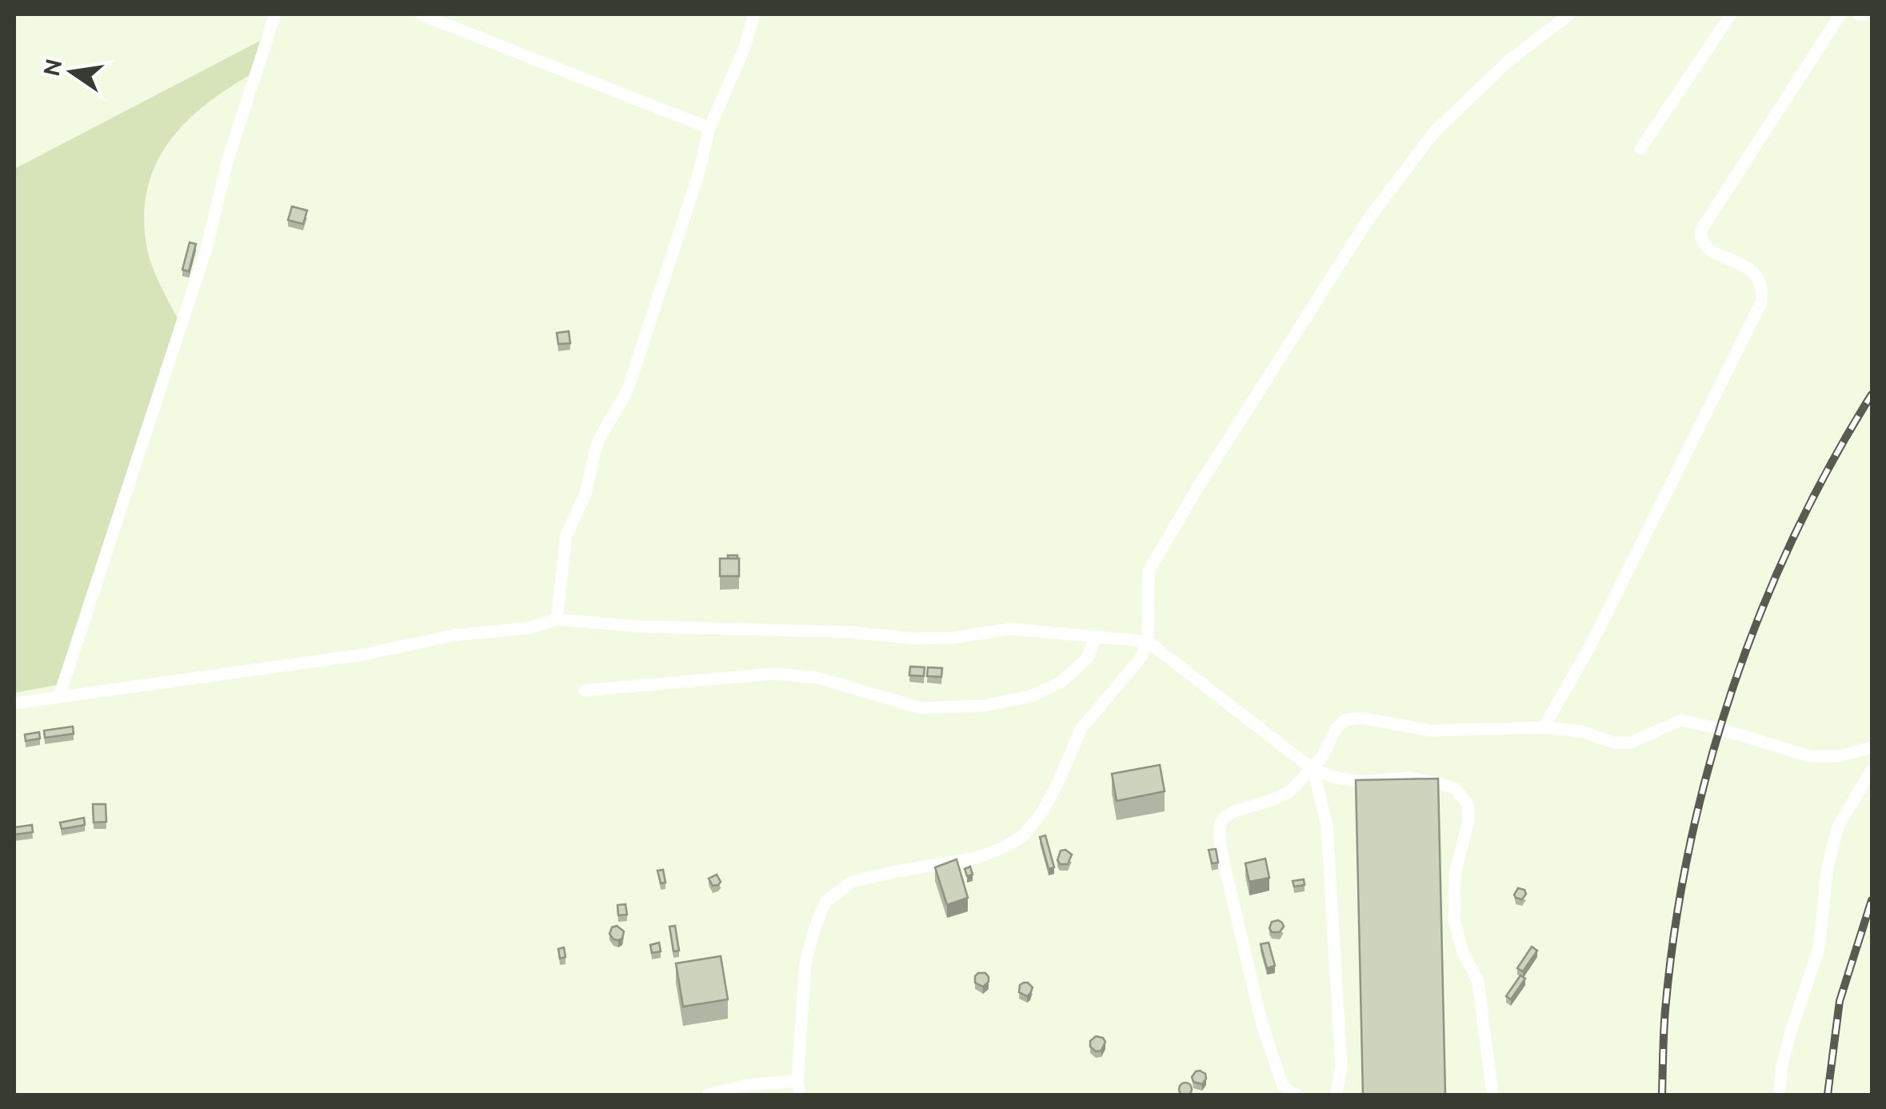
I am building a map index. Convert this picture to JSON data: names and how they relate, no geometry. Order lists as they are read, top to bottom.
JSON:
{
  "north": "left"
}
